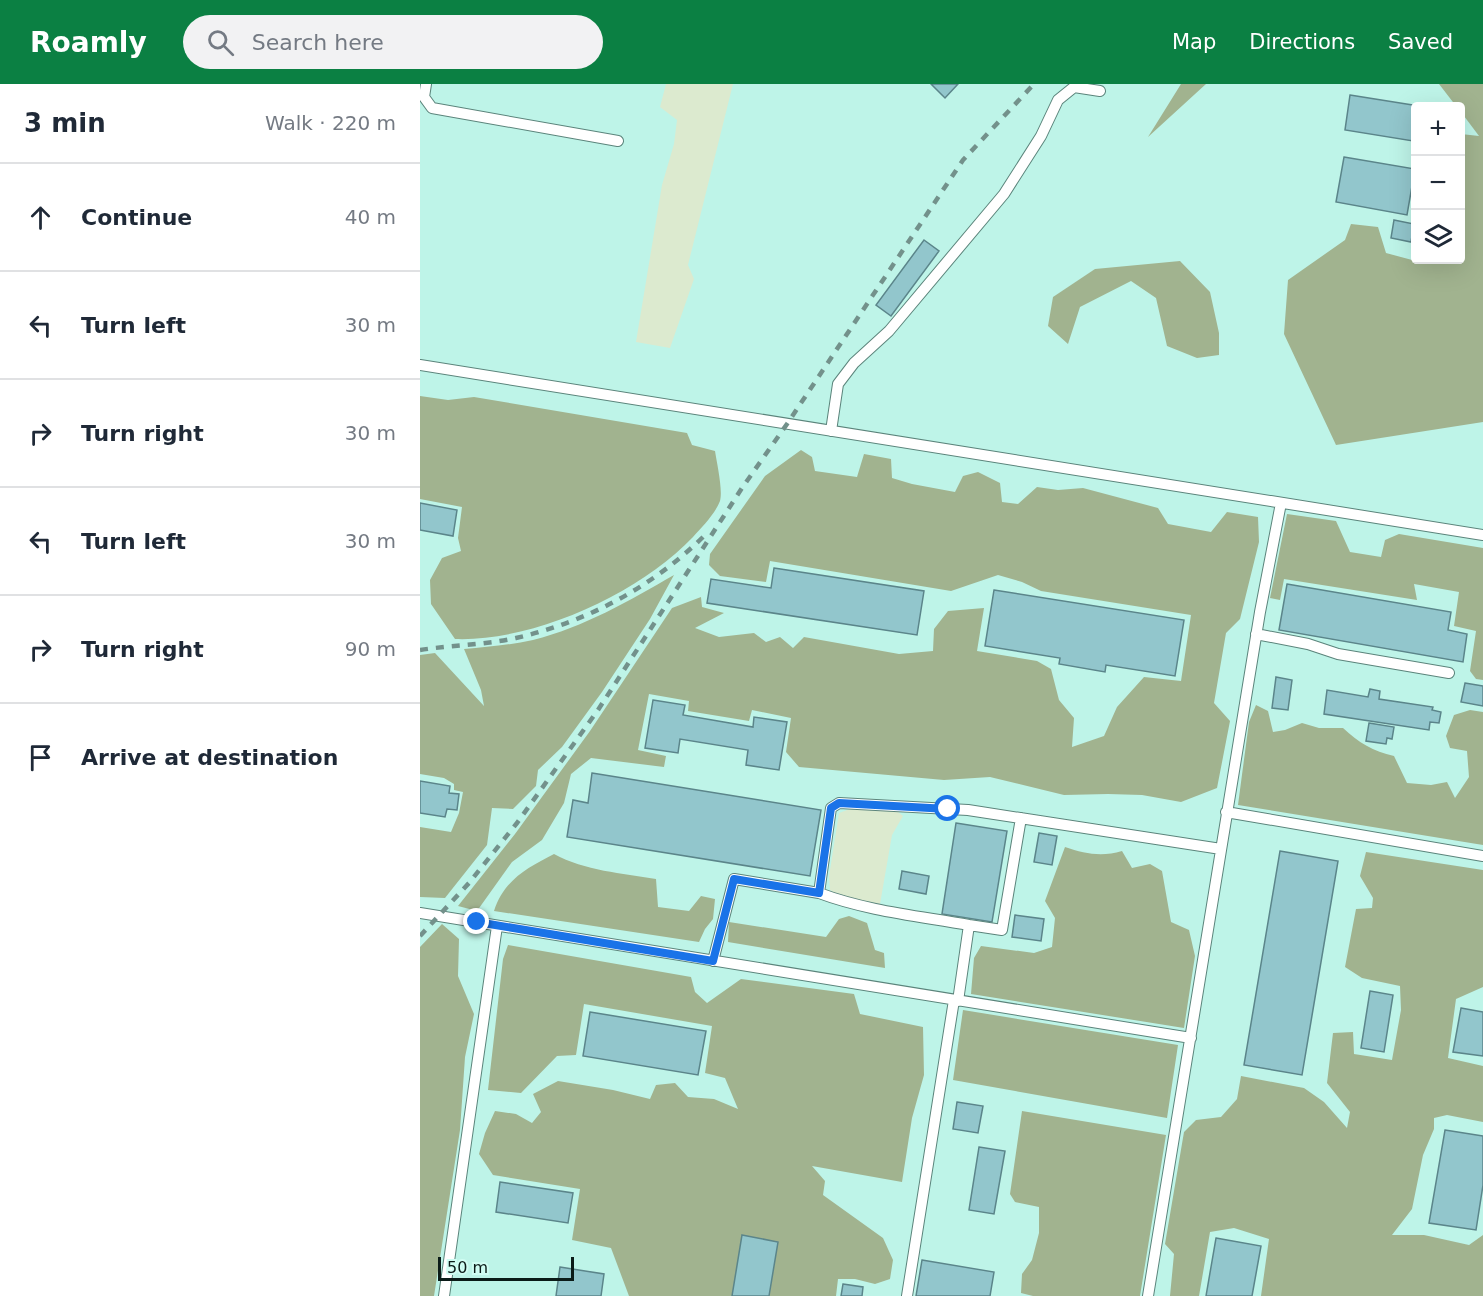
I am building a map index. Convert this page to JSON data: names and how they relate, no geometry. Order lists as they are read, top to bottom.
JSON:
{
  "scale_bar": "50 m",
  "page": {
    "header": "Roamly",
    "search": "Search here",
    "nav": ["Map", "Directions", "Saved"],
    "heading": ["3 min", "Walk · 220 m"],
    "map_buttons": ["+", "−"],
    "list": [
      ["Continue", "40 m"],
      ["Turn left", "30 m"],
      ["Turn right", "30 m"],
      ["Turn left", "30 m"],
      ["Turn right", "90 m"],
      "Arrive at destination"
    ],
    "scale": "50 m"
  }
}
